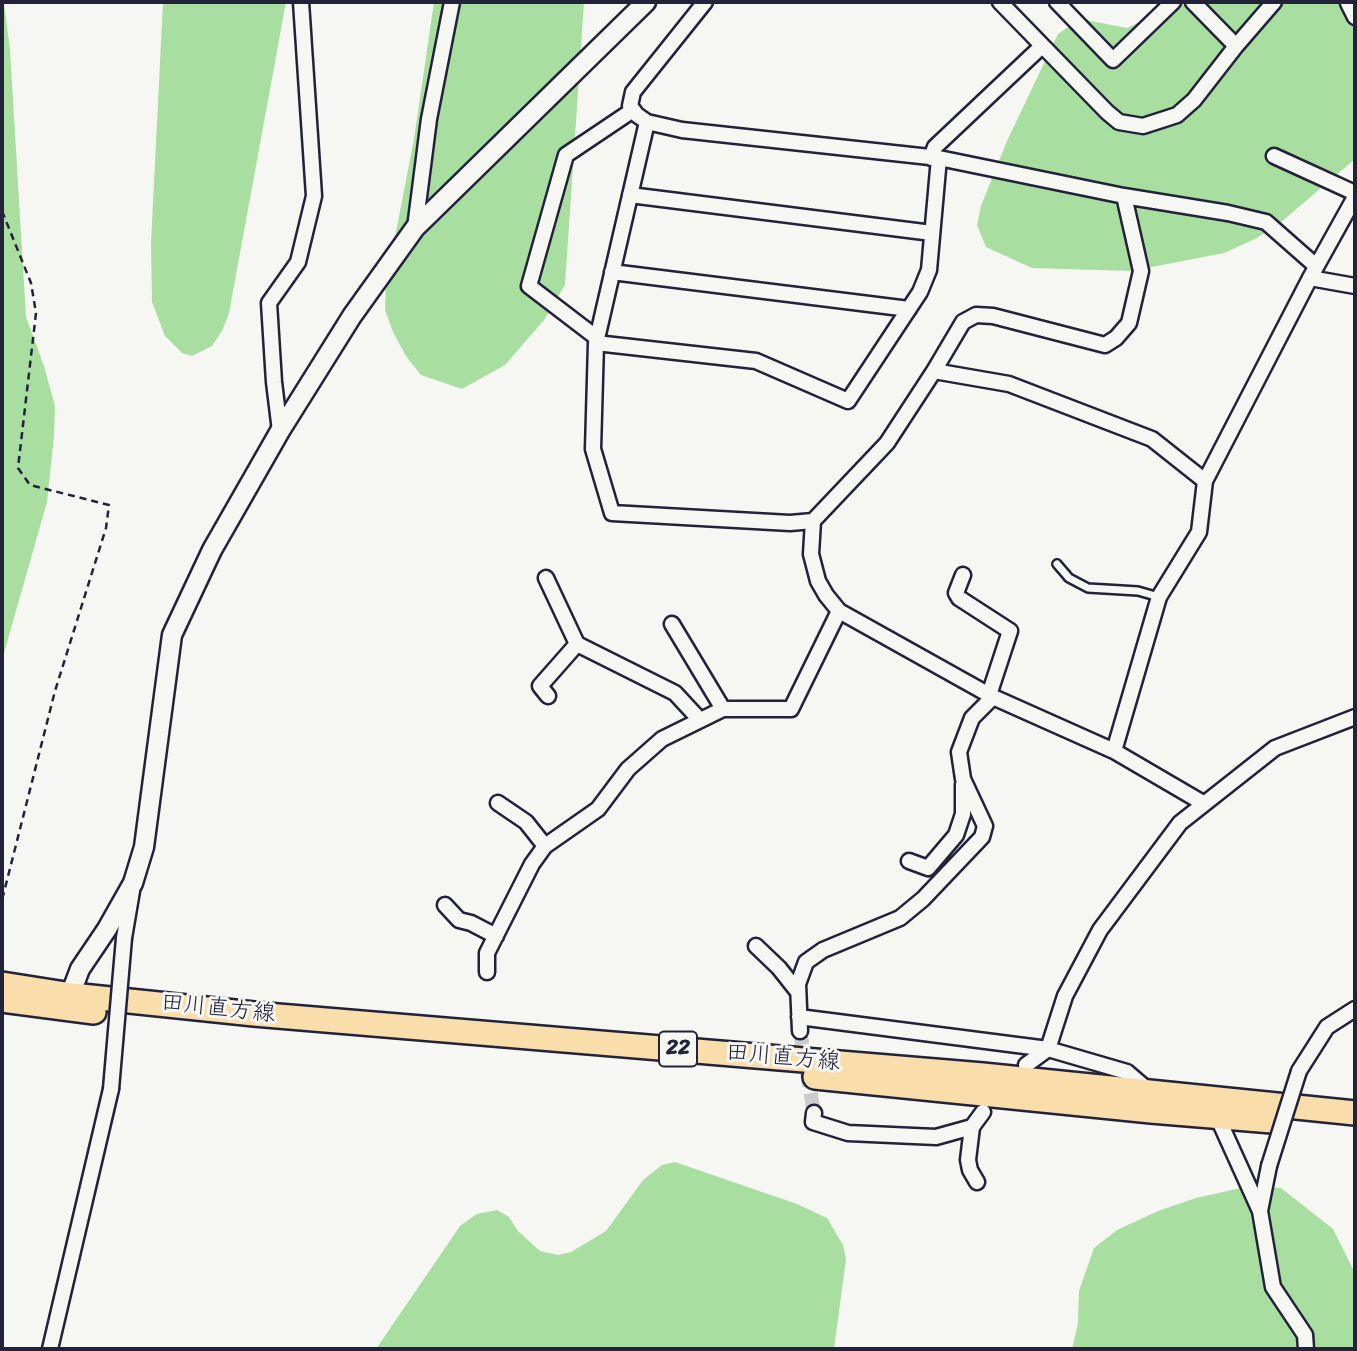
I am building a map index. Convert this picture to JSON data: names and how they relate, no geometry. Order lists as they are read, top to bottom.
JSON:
{
  "streets": {
    "main road": ["田川直方線", "22"]
  }
}
